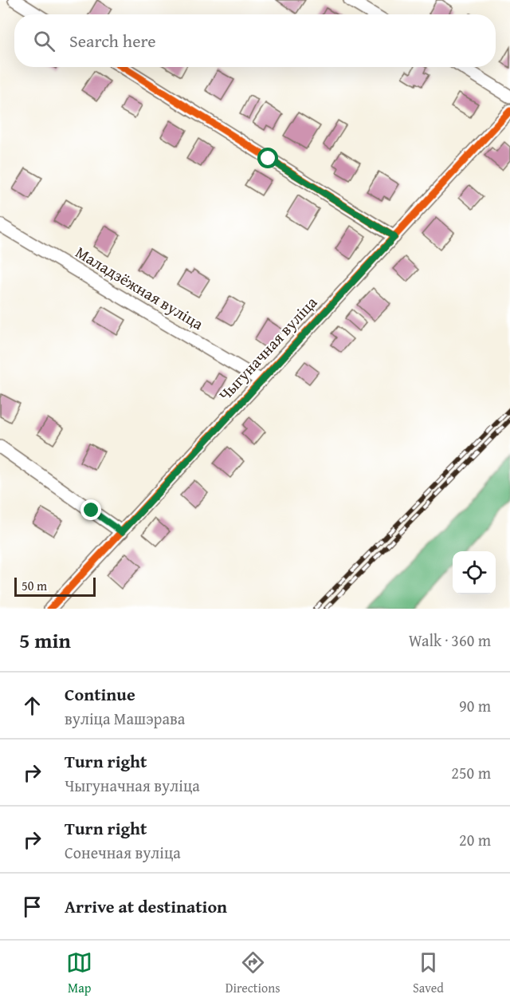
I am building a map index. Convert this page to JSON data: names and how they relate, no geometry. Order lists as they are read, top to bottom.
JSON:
{
  "streets": {
    "street": ["Маладзёжная вуліца", "Чыгуначная вуліца"]
  },
  "crossings": [
    ["Маладзёжная вуліца", "Чыгуначная вуліца"]
  ],
  "scale_bar": "50 m",
  "page": {
    "search": "Search here",
    "scale": "50 m",
    "heading": ["5 min", "Walk · 360 m"],
    "list": [
      ["Continue", "вуліца Машэрава", "90 m"],
      ["Turn right", "Чыгуначная вуліца", "250 m"],
      ["Turn right", "Сонечная вуліца", "20 m"],
      "Arrive at destination"
    ],
    "nav": ["Map", "Directions", "Saved"]
  }
}
